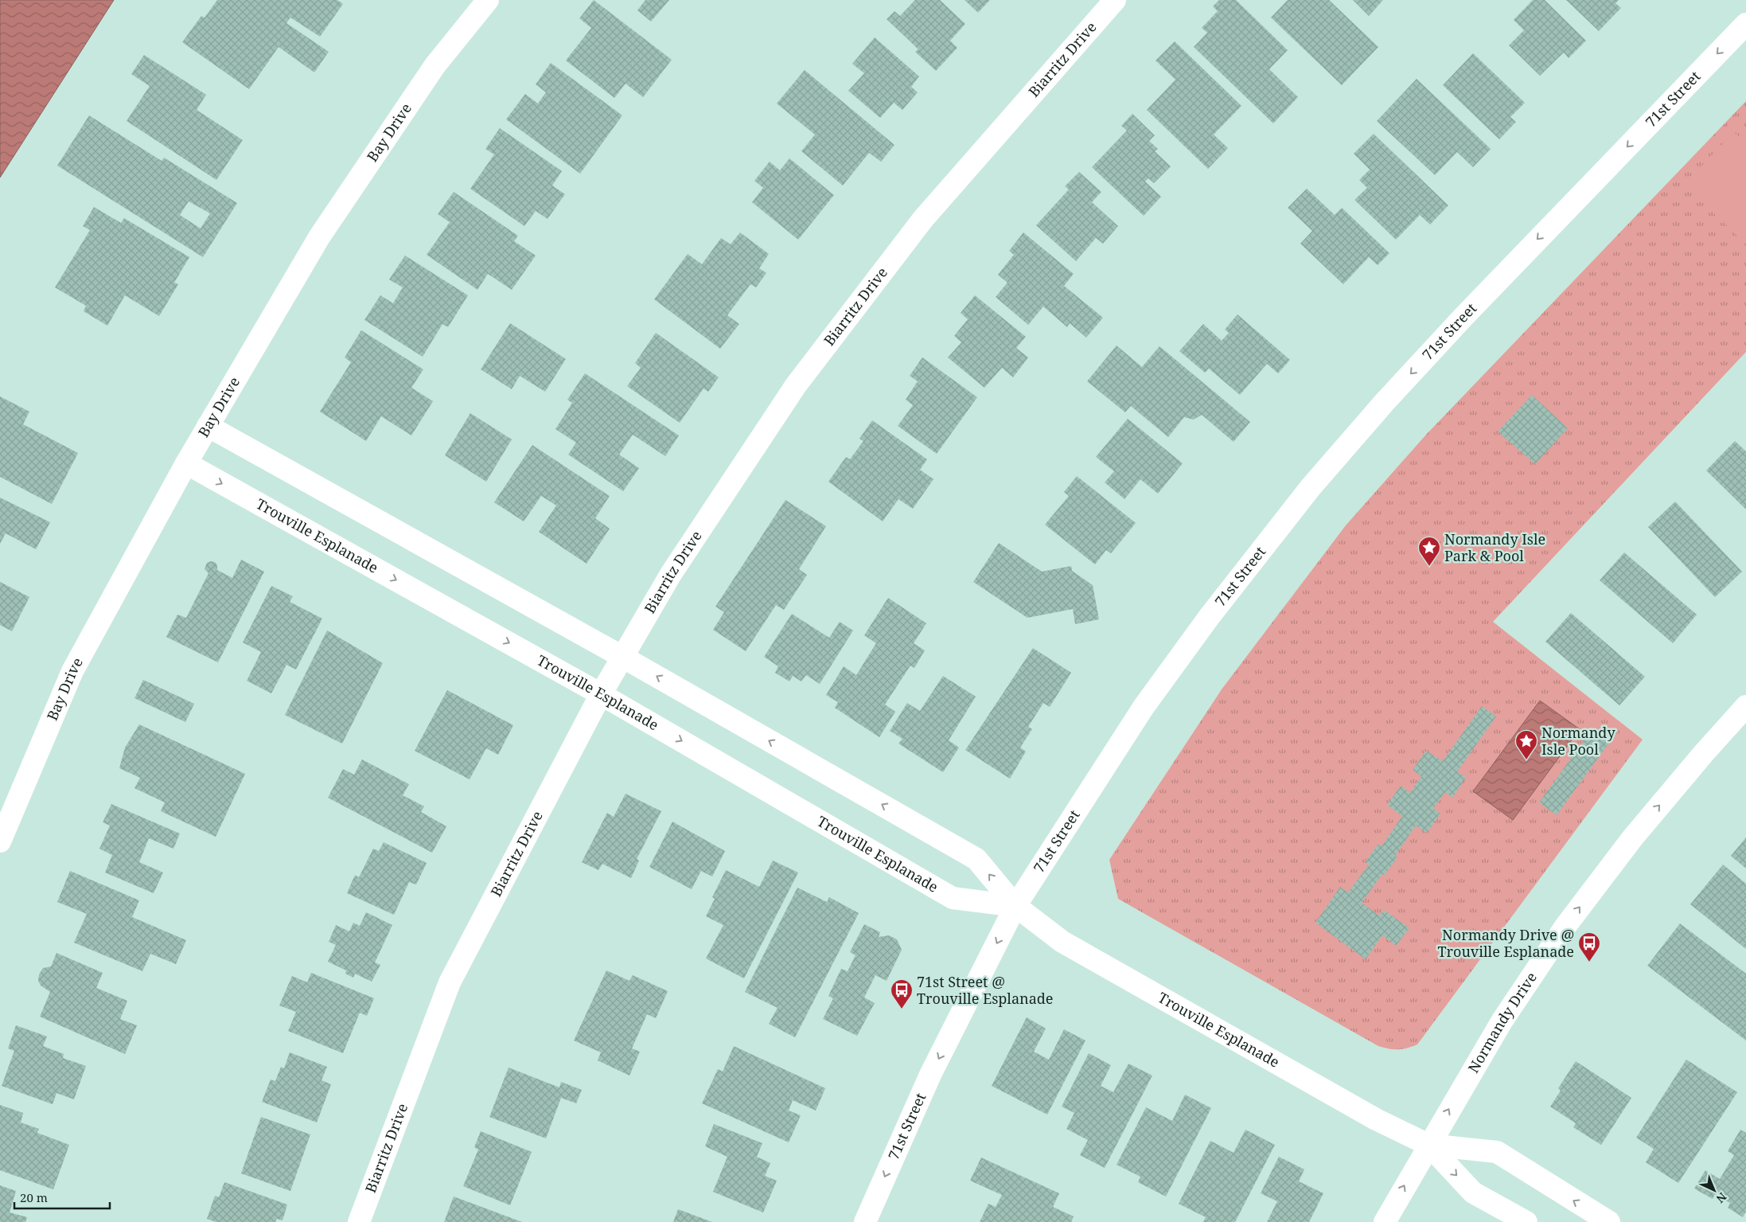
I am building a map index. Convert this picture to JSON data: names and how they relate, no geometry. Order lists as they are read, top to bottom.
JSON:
{
  "streets": {
    "street": [
      "Biarritz Drive",
      "71st Street",
      "Bay Drive",
      "Trouville Esplanade",
      "Normandy Drive"
    ]
  },
  "crossings": [
    ["Biarritz Drive", "Trouville Esplanade"],
    ["71st Street", "Trouville Esplanade"],
    ["Bay Drive", "Trouville Esplanade"],
    ["Trouville Esplanade", "Normandy Drive"]
  ],
  "one_way": ["71st Street", "Normandy Drive"],
  "places": {
    "place": ["Normandy Isle Park & Pool", "Normandy Isle Pool"],
    "bus stop": ["Normandy Drive @ Trouville Esplanade", "71st Street @ Trouville Esplanade"]
  },
  "scale_bar": "20 m",
  "north": "bottom right"
}
